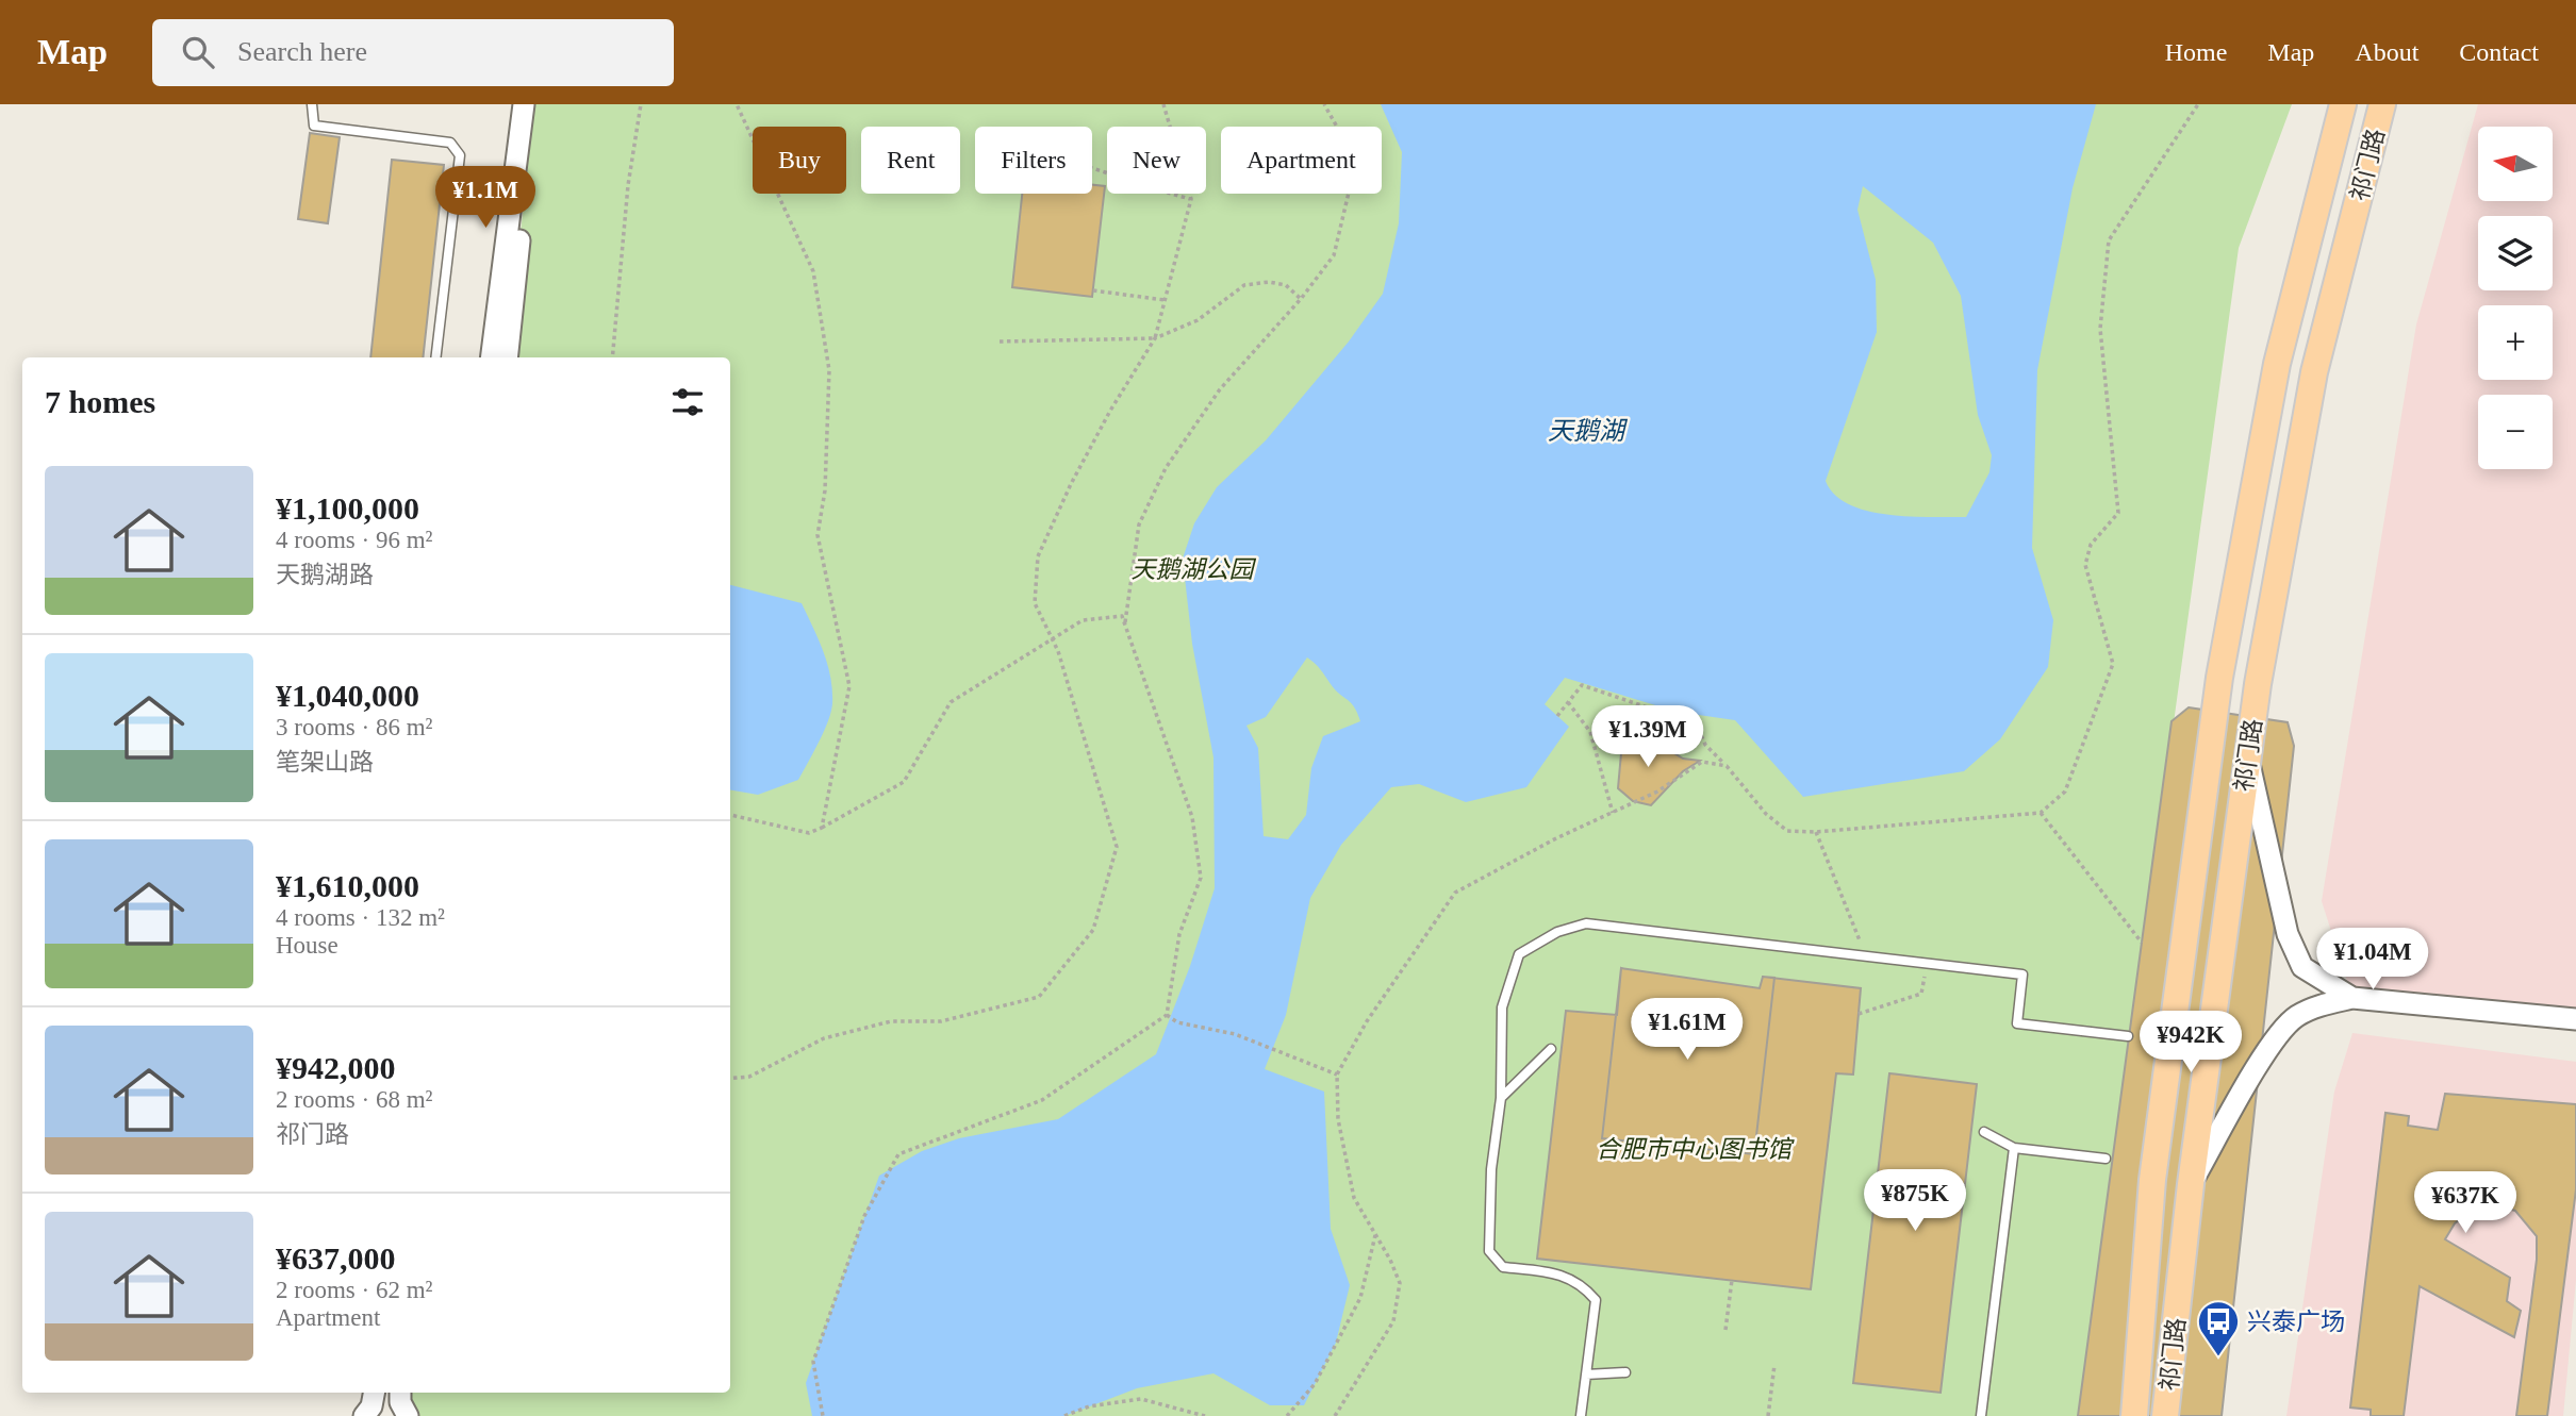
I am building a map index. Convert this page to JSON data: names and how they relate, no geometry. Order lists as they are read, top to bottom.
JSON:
{
  "streets": {
    "main road": ["祁门路"]
  },
  "water": ["天鹅湖"],
  "parks": ["天鹅湖公园", "合肥市中心图书馆"],
  "places": {
    "bus stop": ["兴泰广场"]
  },
  "north": "left",
  "page": {
    "header": "Map",
    "search": "Search here",
    "nav": [
      "Home",
      "Map",
      "About",
      "Contact"
    ],
    "map_buttons": ["+", "−"],
    "chip": [
      "Buy",
      "Rent",
      "Filters",
      "New",
      "Apartment"
    ],
    "price": [
      "¥1.1M",
      "¥1.39M",
      "¥1.04M",
      "¥1.61M",
      "¥942K",
      "¥875K",
      "¥637K"
    ],
    "heading": "7 homes",
    "list": [
      {
        "name": "¥1,100,000",
        "note": "4 rooms · 96 m² · 天鹅湖路"
      },
      {
        "name": "¥1,040,000",
        "note": "3 rooms · 86 m² · 笔架山路"
      },
      {
        "name": "¥1,610,000",
        "note": "4 rooms · 132 m² · House"
      },
      {
        "name": "¥942,000",
        "note": "2 rooms · 68 m² · 祁门路"
      },
      {
        "name": "¥637,000",
        "note": "2 rooms · 62 m² · Apartment"
      }
    ]
  }
}
